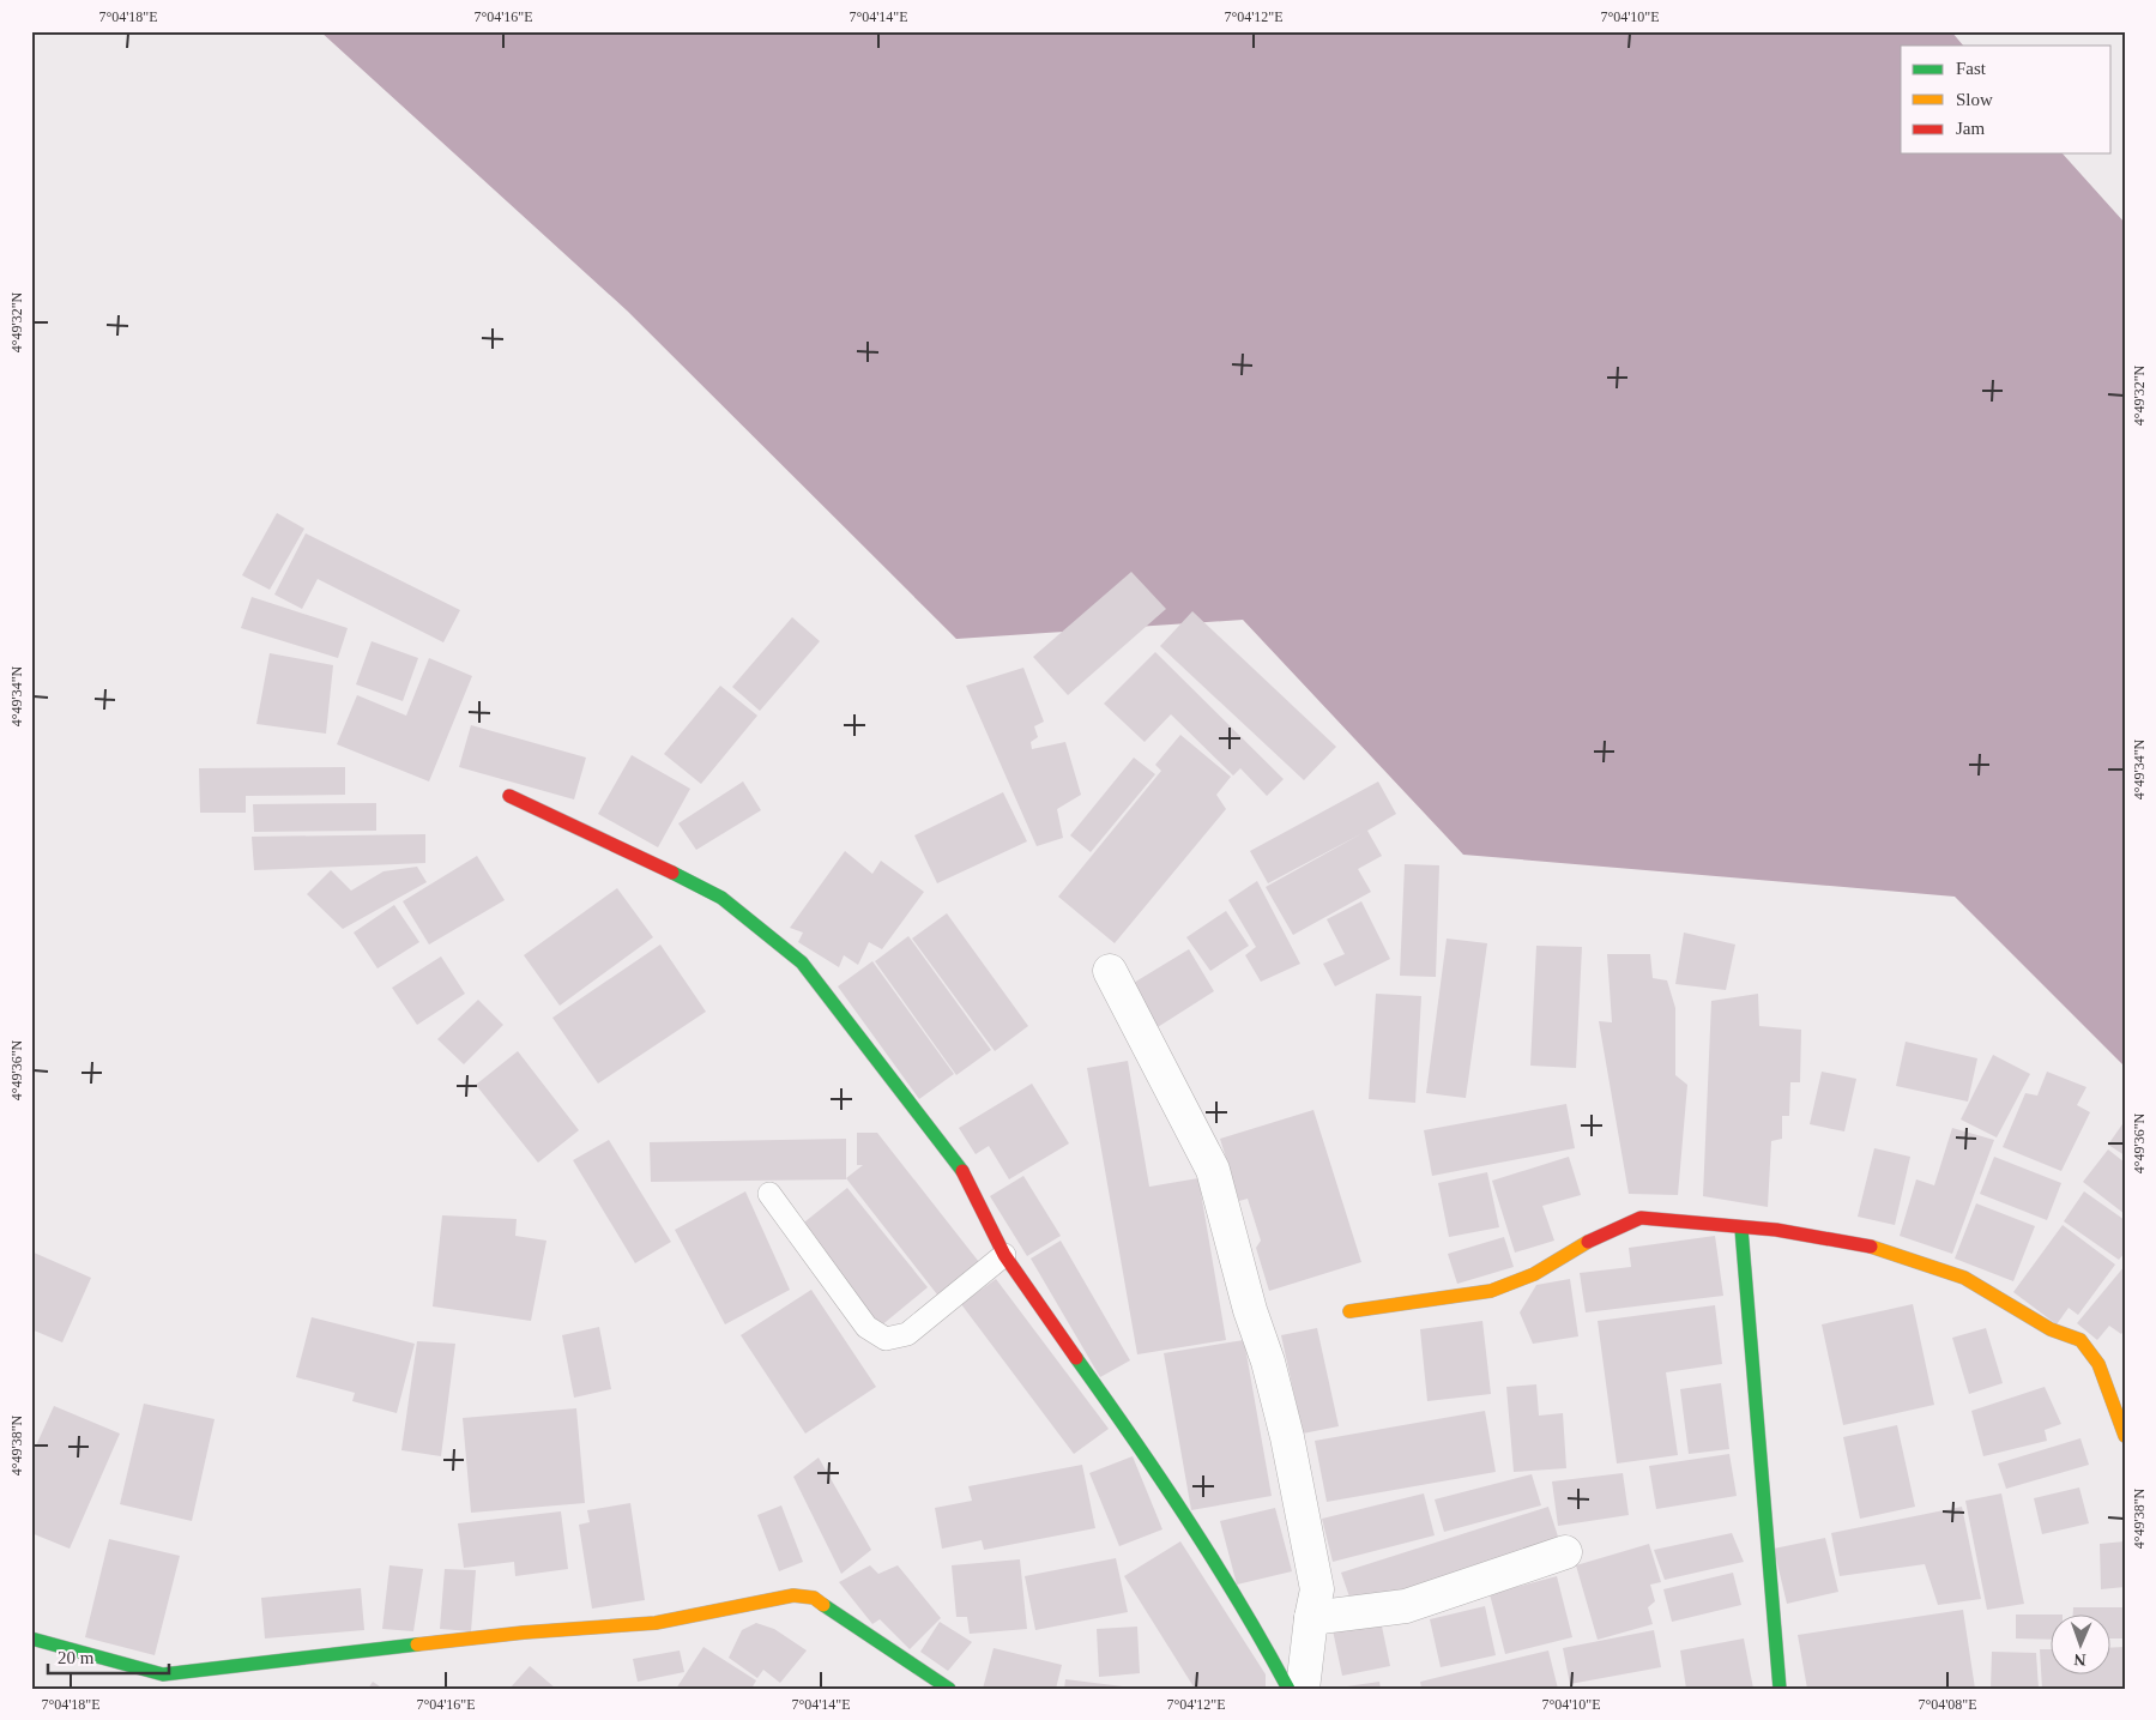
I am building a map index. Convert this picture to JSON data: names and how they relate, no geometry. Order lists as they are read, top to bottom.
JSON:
{
  "legend": ["Fast", "Slow", "Jam"],
  "scale_bar": "20 m",
  "north": "bottom",
  "coordinates": [
    "7°04'18\"E",
    "7°04'16\"E",
    "7°04'14\"E",
    "7°04'12\"E",
    "7°04'10\"E",
    "4°49'32\"N",
    "4°49'34\"N",
    "4°49'36\"N",
    "4°49'38\"N",
    "7°04'08\"E"
  ]
}
